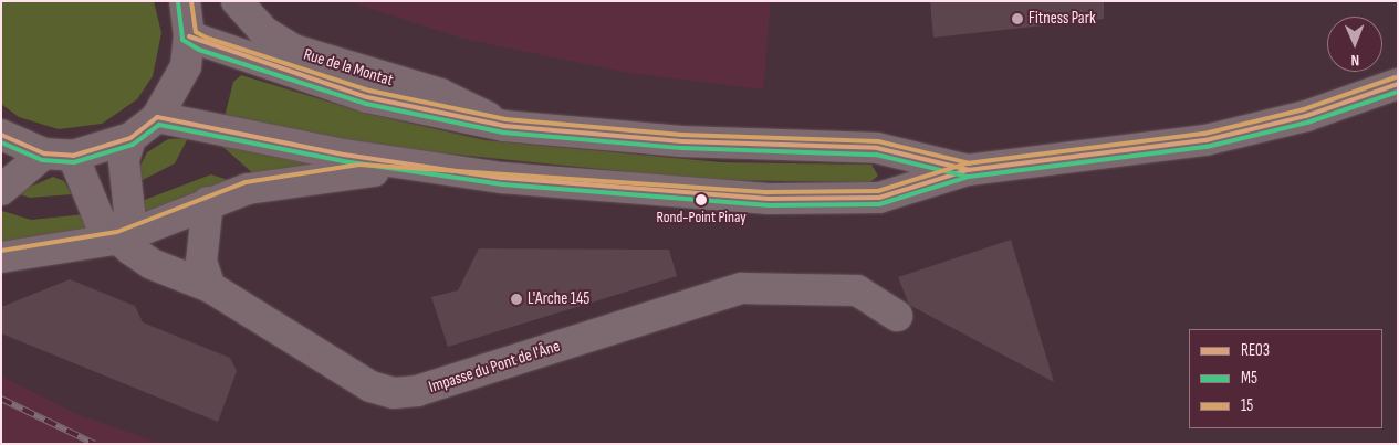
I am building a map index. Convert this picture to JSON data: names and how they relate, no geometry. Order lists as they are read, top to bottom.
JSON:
{
  "streets": {
    "main road": ["Rue de la Montat", "Impasse du Pont de l'Âne"]
  },
  "places": ["Fitness Park", "Rond-Point Pinay", "L'Arche 145"],
  "lines": ["transit line 15", "transit line M5", "transit line RE03"],
  "legend": ["RE03", "M5", "15"],
  "north": "bottom"
}
